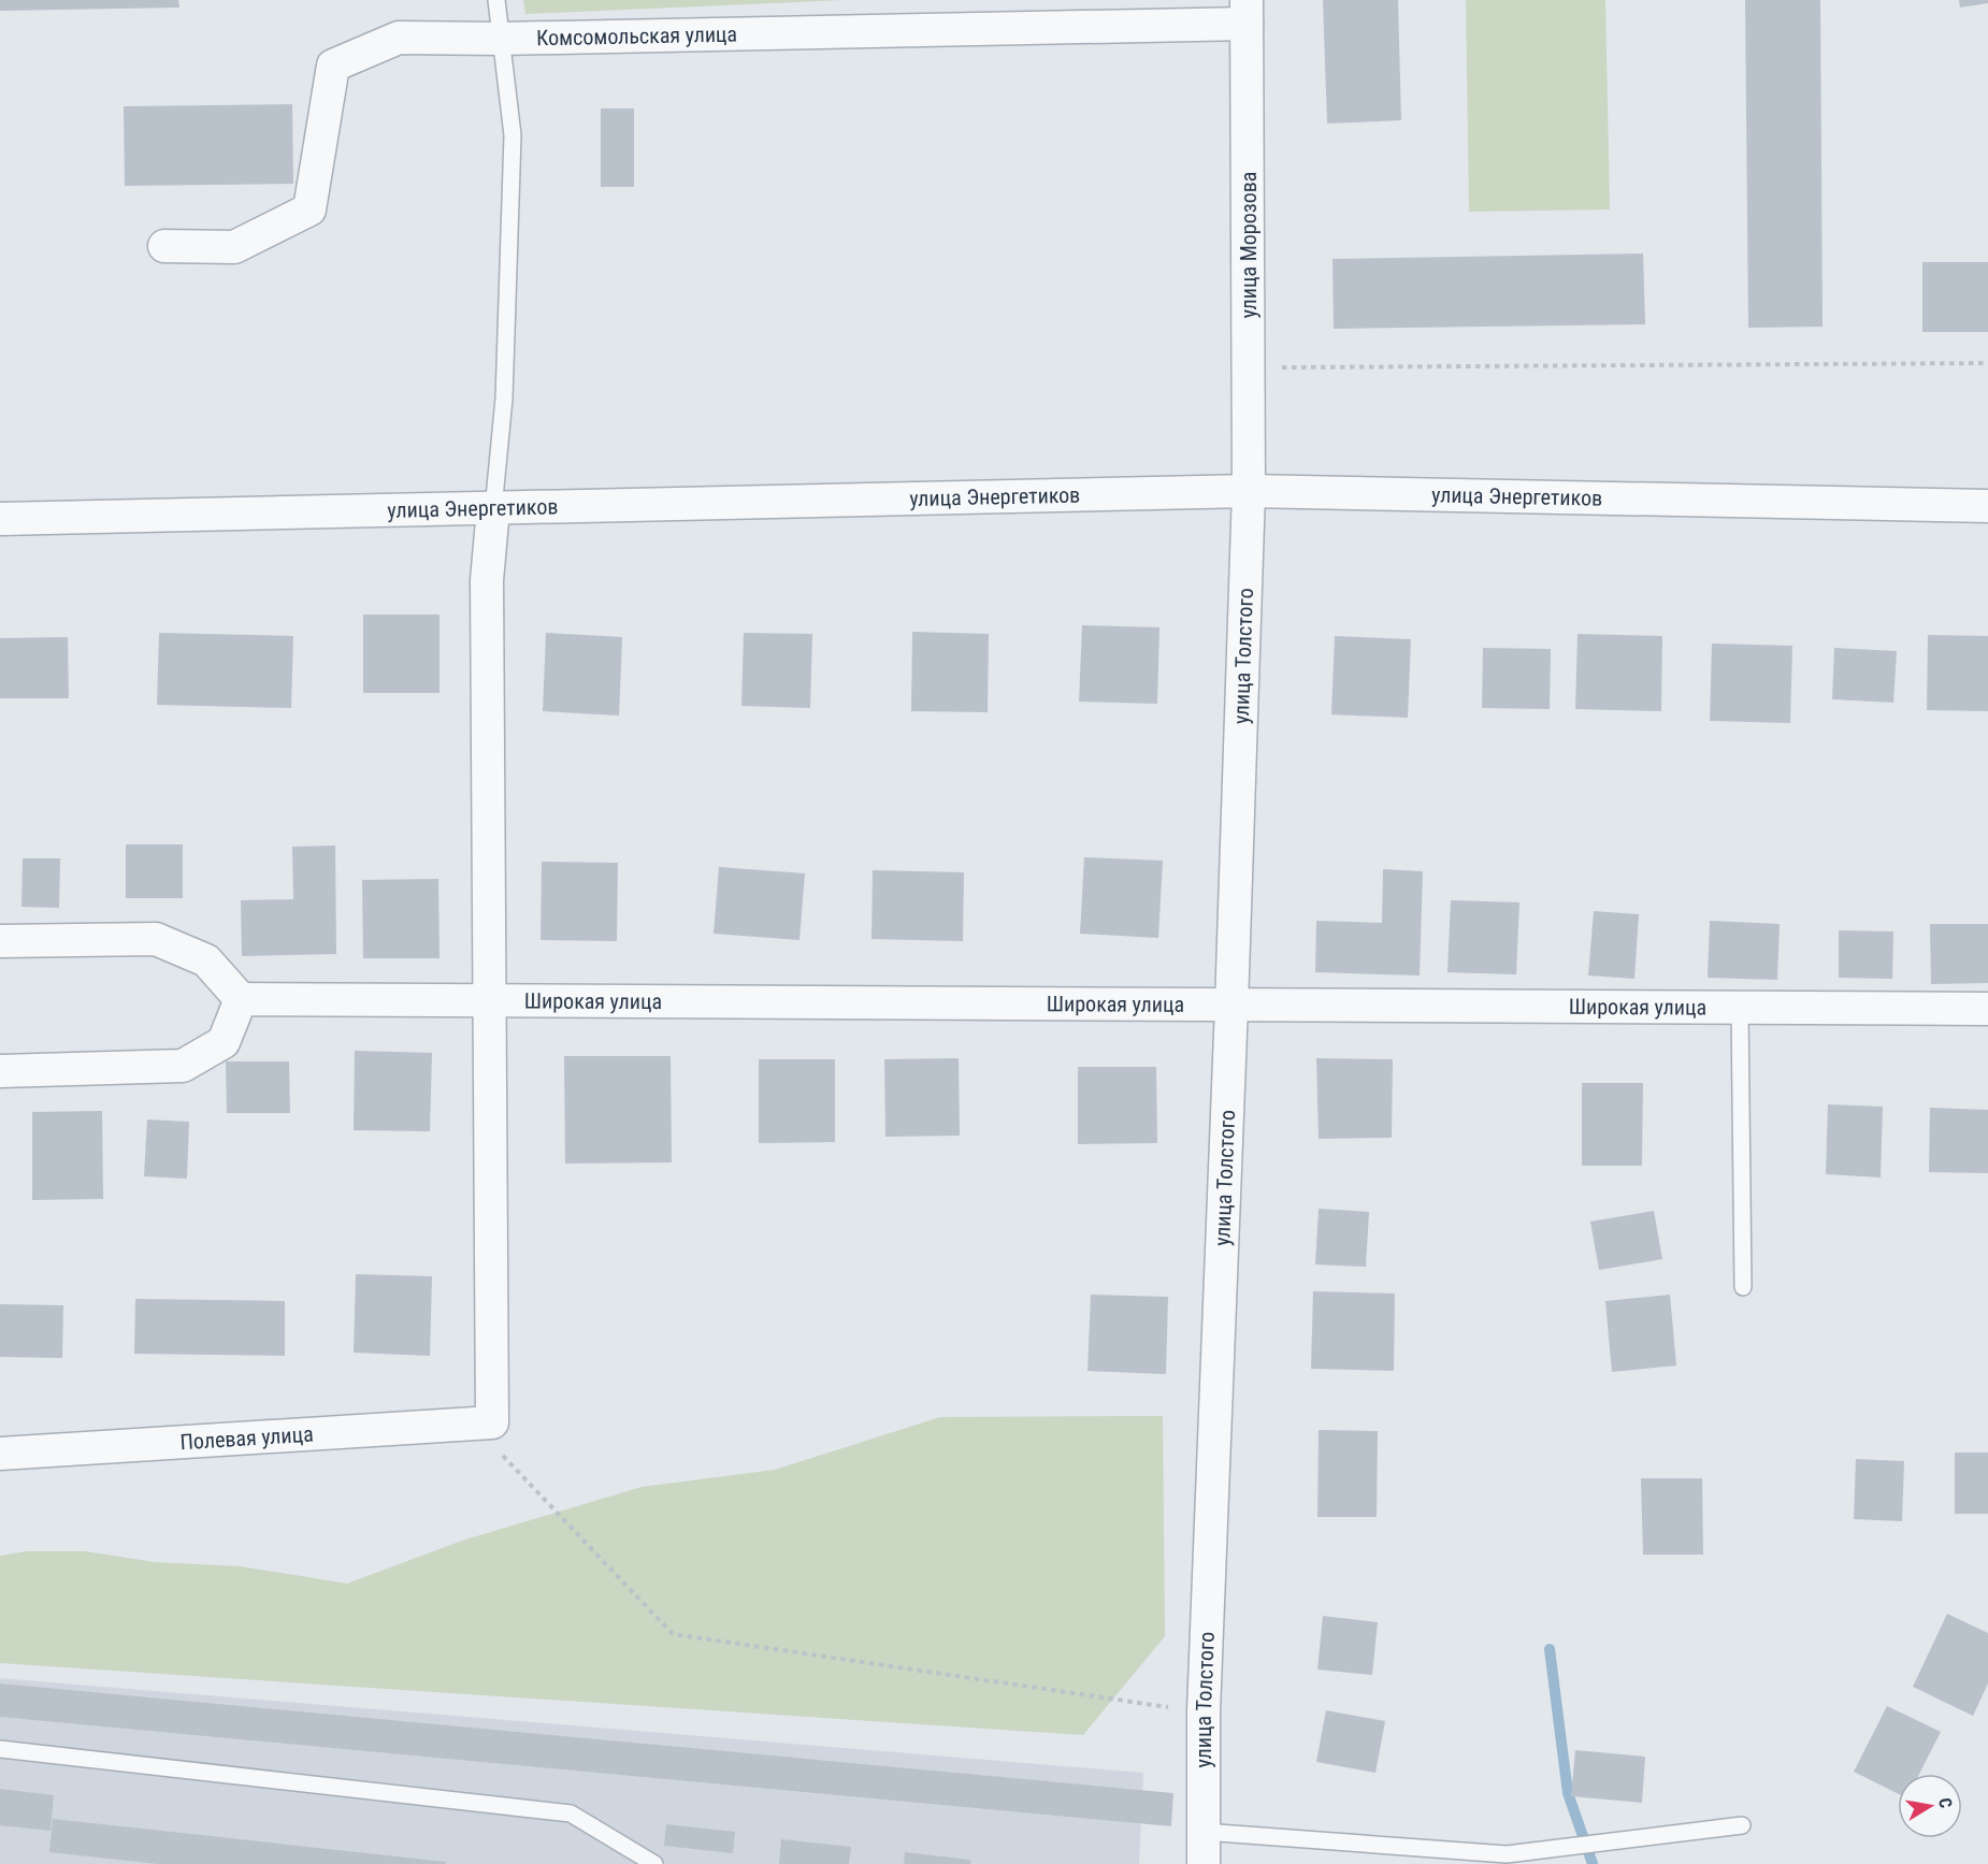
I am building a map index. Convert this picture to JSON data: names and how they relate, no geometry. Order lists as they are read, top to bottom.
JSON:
{
  "streets": {
    "street": [
      "Комсомольская улица",
      "улица Морозова",
      "улица Энергетиков",
      "улица Толстого",
      "Широкая улица",
      "Полевая улица"
    ]
  },
  "crossings": [
    ["Комсомольская улица", "улица Морозова"],
    ["улица Морозова", "улица Энергетиков"],
    ["улица Морозова", "улица Толстого"],
    ["улица Энергетиков", "улица Толстого"],
    ["улица Толстого", "Широкая улица"]
  ],
  "north": "right"
}
